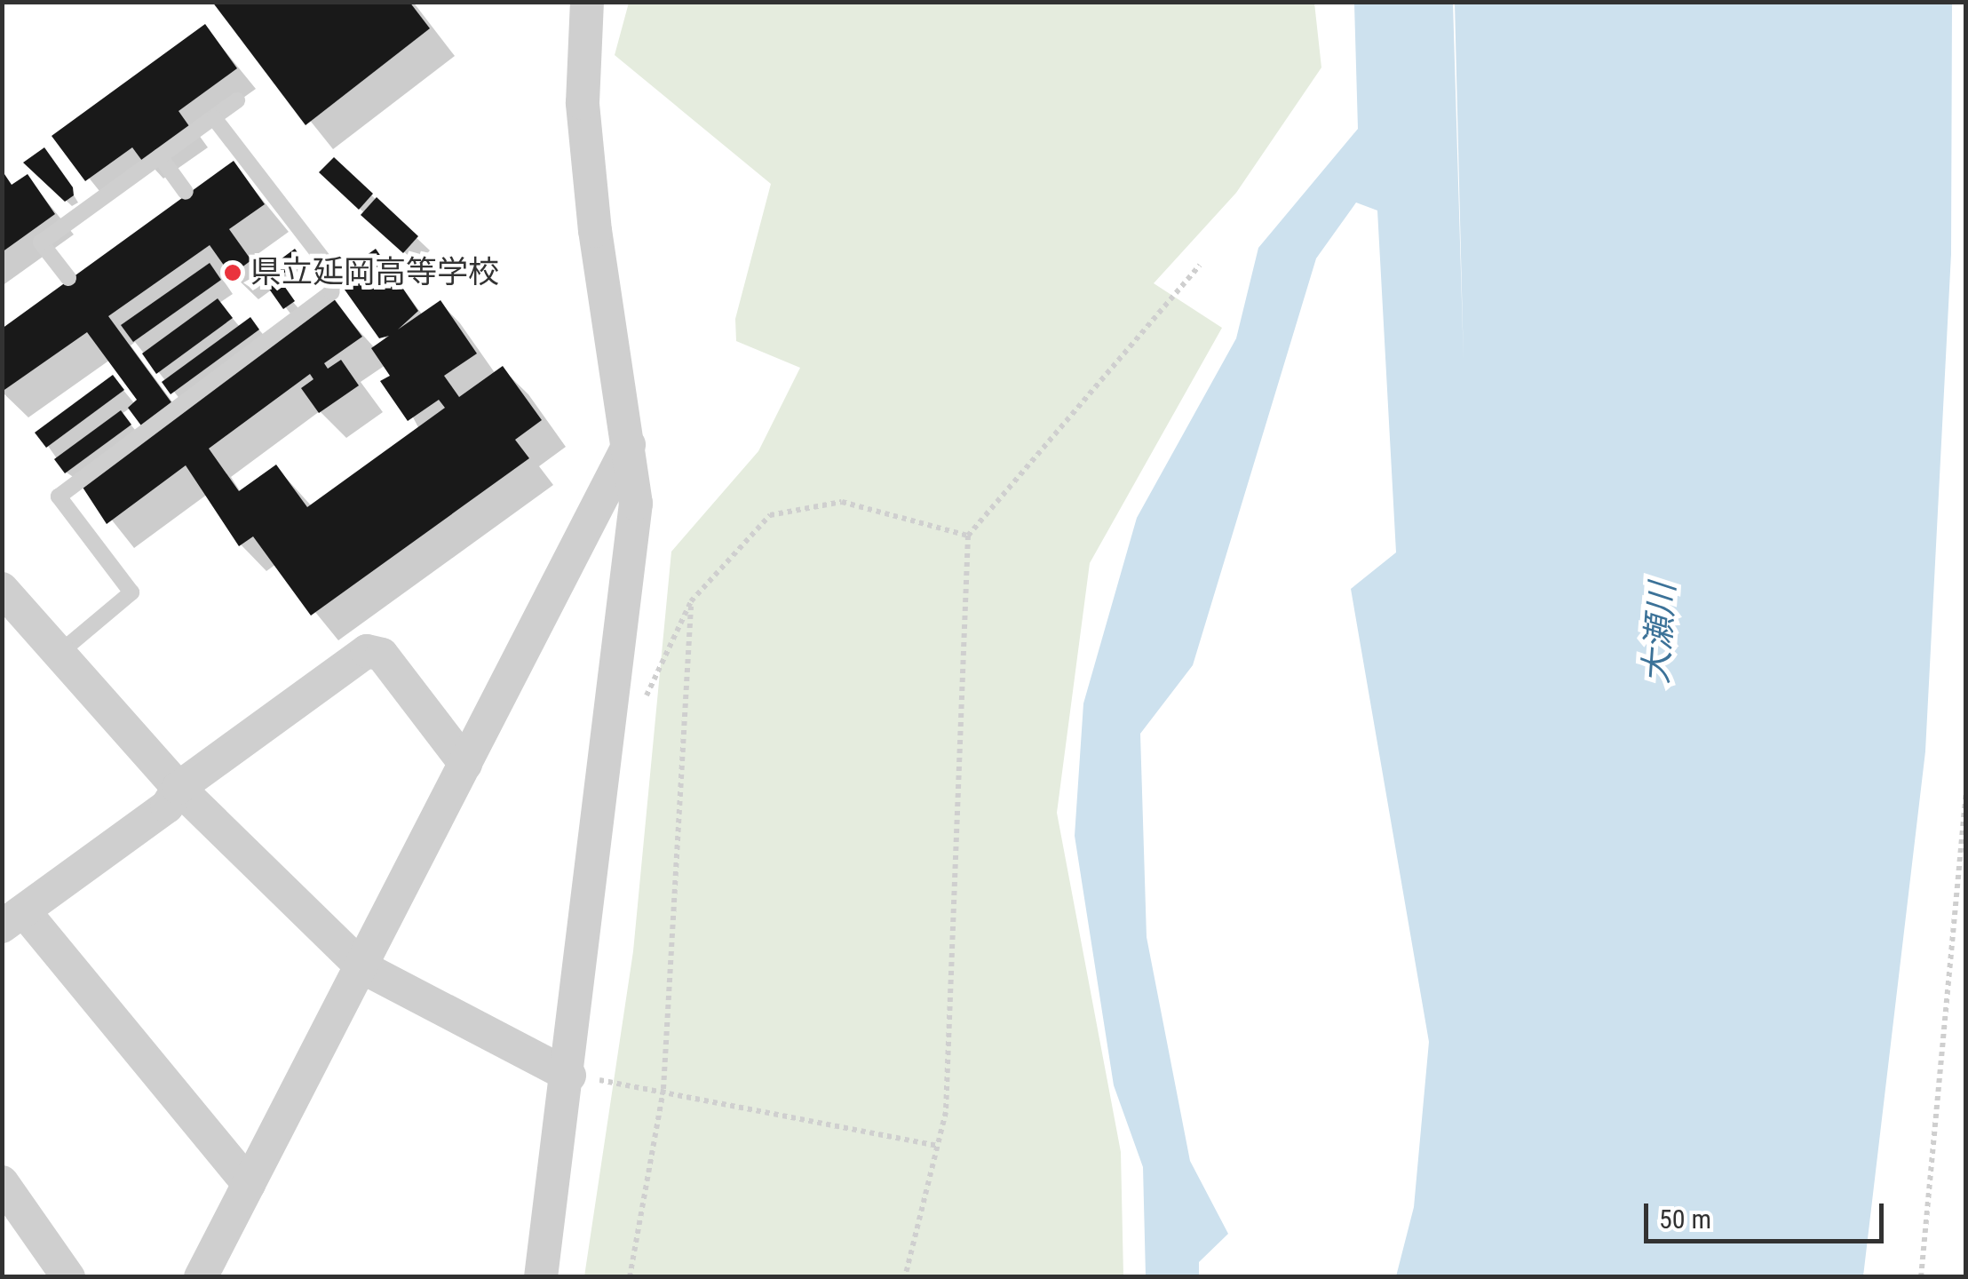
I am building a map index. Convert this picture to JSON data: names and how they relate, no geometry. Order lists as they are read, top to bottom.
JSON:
{
  "water": ["大瀬川"],
  "places": ["県立延岡高等学校"],
  "scale_bar": "50 m"
}
